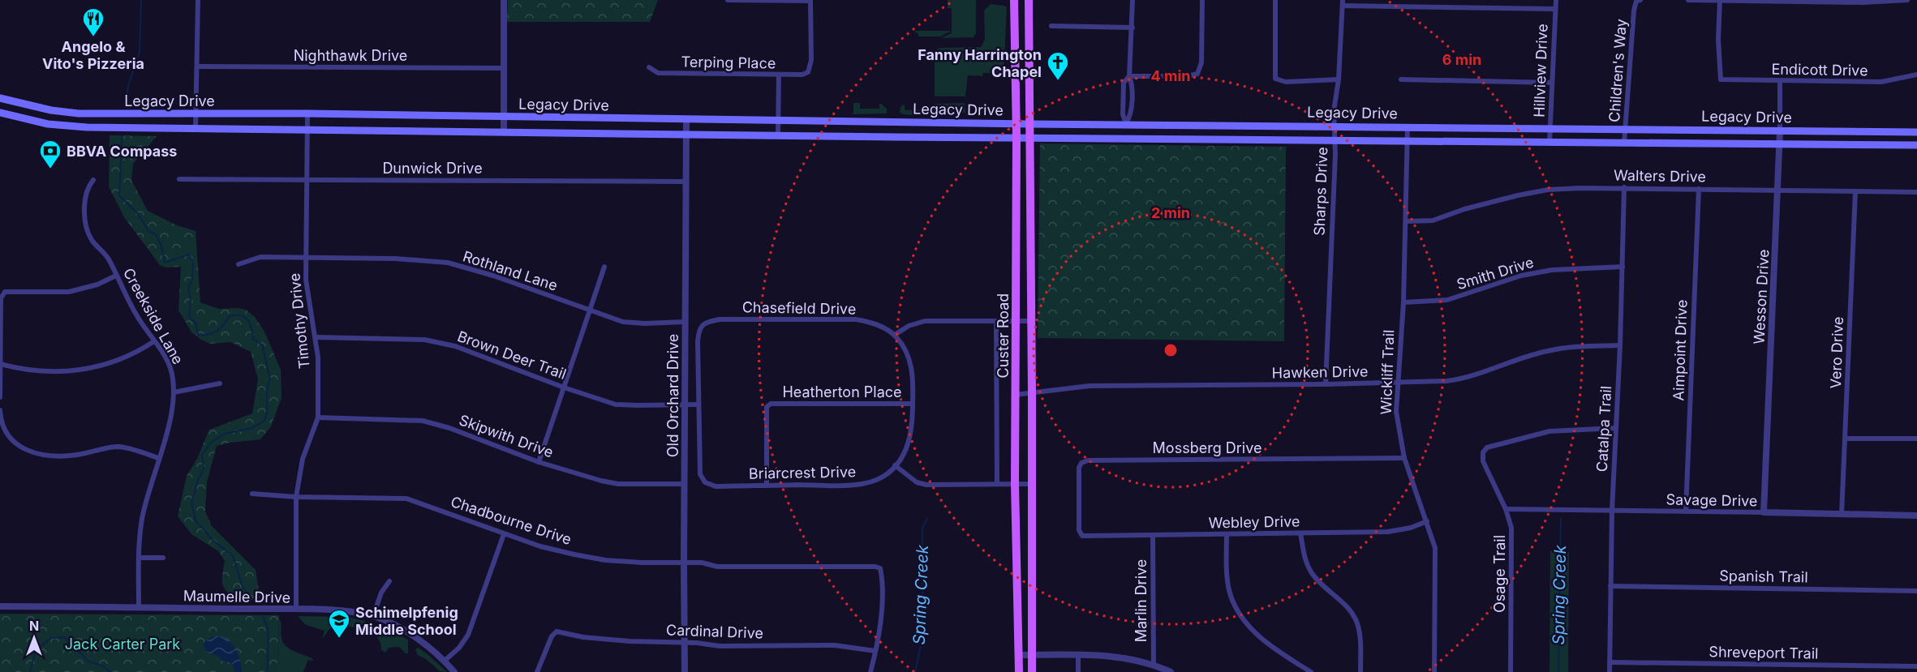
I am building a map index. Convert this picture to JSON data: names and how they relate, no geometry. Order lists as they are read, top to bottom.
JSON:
{
  "streets": {
    "main road": ["Legacy Drive", "Custer Road"],
    "street": [
      "Nighthawk Drive",
      "Terping Place",
      "Endicott Drive",
      "Hillview Drive",
      "Children's Way",
      "Dunwick Drive",
      "Walters Drive",
      "Sharps Drive",
      "Rothland Lane",
      "Smith Drive",
      "Wesson Drive",
      "Chasefield Drive",
      "Creekside Lane",
      "Timothy Drive",
      "Aimpoint Drive",
      "Vero Drive",
      "Brown Deer Trail",
      "Hawken Drive",
      "Wickliff Trail",
      "Heatherton Place",
      "Old Orchard Drive",
      "Catalpa Trail",
      "Skipwith Drive",
      "Mossberg Drive",
      "Briarcrest Drive",
      "Savage Drive",
      "Chadbourne Drive",
      "Webley Drive",
      "Osage Trail",
      "Spanish Trail",
      "Maumelle Drive",
      "Marlin Drive",
      "Cardinal Drive",
      "Shreveport Trail"
    ]
  },
  "crossings": [
    ["Endicott Drive", "Wesson Drive"],
    ["Hillview Drive", "Legacy Drive"],
    ["Children's Way", "Legacy Drive"],
    ["Legacy Drive", "Sharps Drive"],
    ["Legacy Drive", "Wesson Drive"],
    ["Legacy Drive", "Timothy Drive"],
    ["Legacy Drive", "Custer Road"],
    ["Legacy Drive", "Wickliff Trail"],
    ["Legacy Drive", "Old Orchard Drive"],
    ["Dunwick Drive", "Timothy Drive"],
    ["Dunwick Drive", "Old Orchard Drive"],
    ["Walters Drive", "Wesson Drive"],
    ["Walters Drive", "Aimpoint Drive"],
    ["Walters Drive", "Vero Drive"],
    ["Walters Drive", "Wickliff Trail"],
    ["Walters Drive", "Catalpa Trail"],
    ["Sharps Drive", "Hawken Drive"],
    ["Rothland Lane", "Timothy Drive"],
    ["Rothland Lane", "Old Orchard Drive"],
    ["Smith Drive", "Wickliff Trail"],
    ["Smith Drive", "Catalpa Trail"],
    ["Wesson Drive", "Savage Drive"],
    ["Chasefield Drive", "Brown Deer Trail"],
    ["Chasefield Drive", "Briarcrest Drive"],
    ["Creekside Lane", "Maumelle Drive"],
    ["Timothy Drive", "Brown Deer Trail"],
    ["Timothy Drive", "Skipwith Drive"],
    ["Timothy Drive", "Chadbourne Drive"],
    ["Timothy Drive", "Maumelle Drive"],
    ["Custer Road", "Hawken Drive"],
    ["Aimpoint Drive", "Savage Drive"],
    ["Vero Drive", "Savage Drive"],
    ["Brown Deer Trail", "Old Orchard Drive"],
    ["Brown Deer Trail", "Briarcrest Drive"],
    ["Hawken Drive", "Wickliff Trail"],
    ["Hawken Drive", "Catalpa Trail"],
    ["Wickliff Trail", "Mossberg Drive"],
    ["Wickliff Trail", "Webley Drive"],
    ["Heatherton Place", "Briarcrest Drive"],
    ["Old Orchard Drive", "Skipwith Drive"],
    ["Old Orchard Drive", "Chadbourne Drive"],
    ["Old Orchard Drive", "Cardinal Drive"],
    ["Catalpa Trail", "Savage Drive"],
    ["Catalpa Trail", "Osage Trail"],
    ["Catalpa Trail", "Spanish Trail"],
    ["Catalpa Trail", "Shreveport Trail"],
    ["Mossberg Drive", "Webley Drive"],
    ["Savage Drive", "Osage Trail"],
    ["Chadbourne Drive", "Cardinal Drive"],
    ["Webley Drive", "Marlin Drive"]
  ],
  "water": ["Spring Creek"],
  "parks": ["Jack Carter Park"],
  "places": {
    "restaurant": ["Angelo & Vito's Pizzeria"],
    "church": ["Fanny Harrington Chapel"],
    "bank": ["BBVA Compass"],
    "school or university": ["Schimelpfenig Middle School"]
  },
  "north": "top",
  "rings": ["6 min", "4 min", "2 min"]
}
